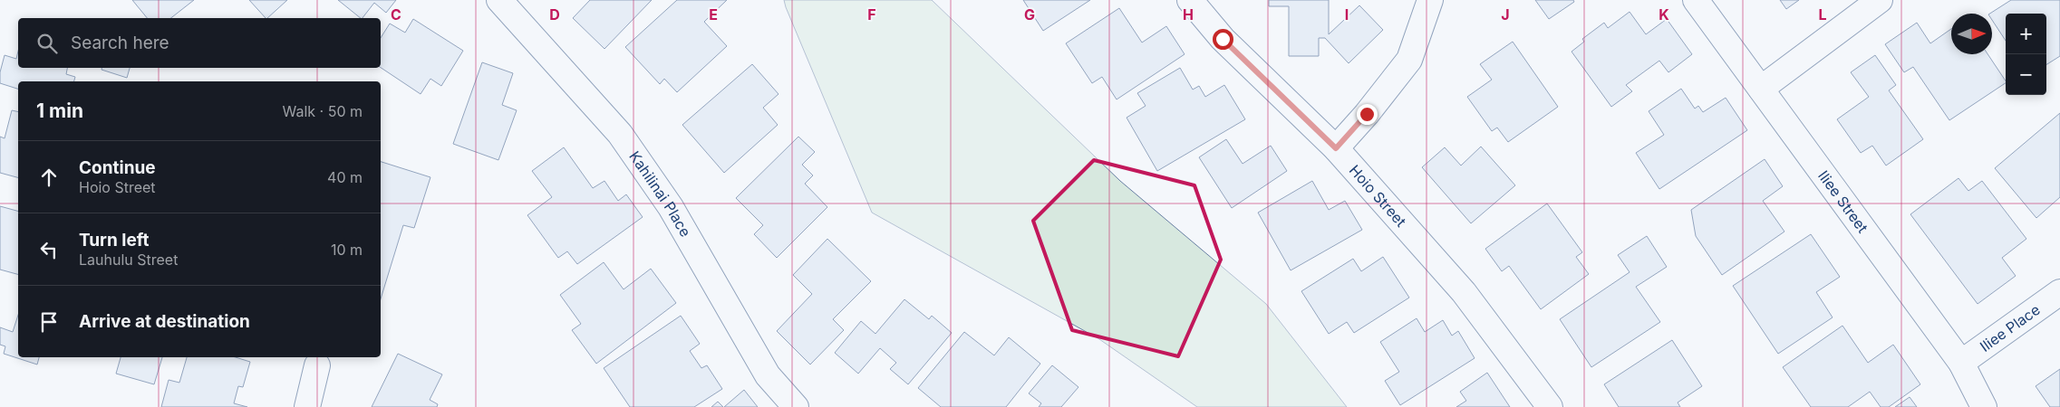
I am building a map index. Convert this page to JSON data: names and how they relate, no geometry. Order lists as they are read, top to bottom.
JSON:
{
  "streets": {
    "street": [
      "Kahilinai Place",
      "Hoio Street",
      "Iliee Street",
      "Iliee Place"
    ]
  },
  "crossings": [
    ["Iliee Street", "Iliee Place"]
  ],
  "north": "right",
  "page": {
    "map_buttons": ["+", "−"],
    "search": "Search here",
    "heading": ["1 min", "Walk · 50 m"],
    "list": [
      ["Continue", "Hoio Street", "40 m"],
      ["Turn left", "Lauhulu Street", "10 m"],
      "Arrive at destination"
    ]
  },
  "grid": {
    "columns": [
      "C",
      "D",
      "E",
      "F",
      "G",
      "H",
      "I",
      "J",
      "K",
      "L"
    ]
  }
}
